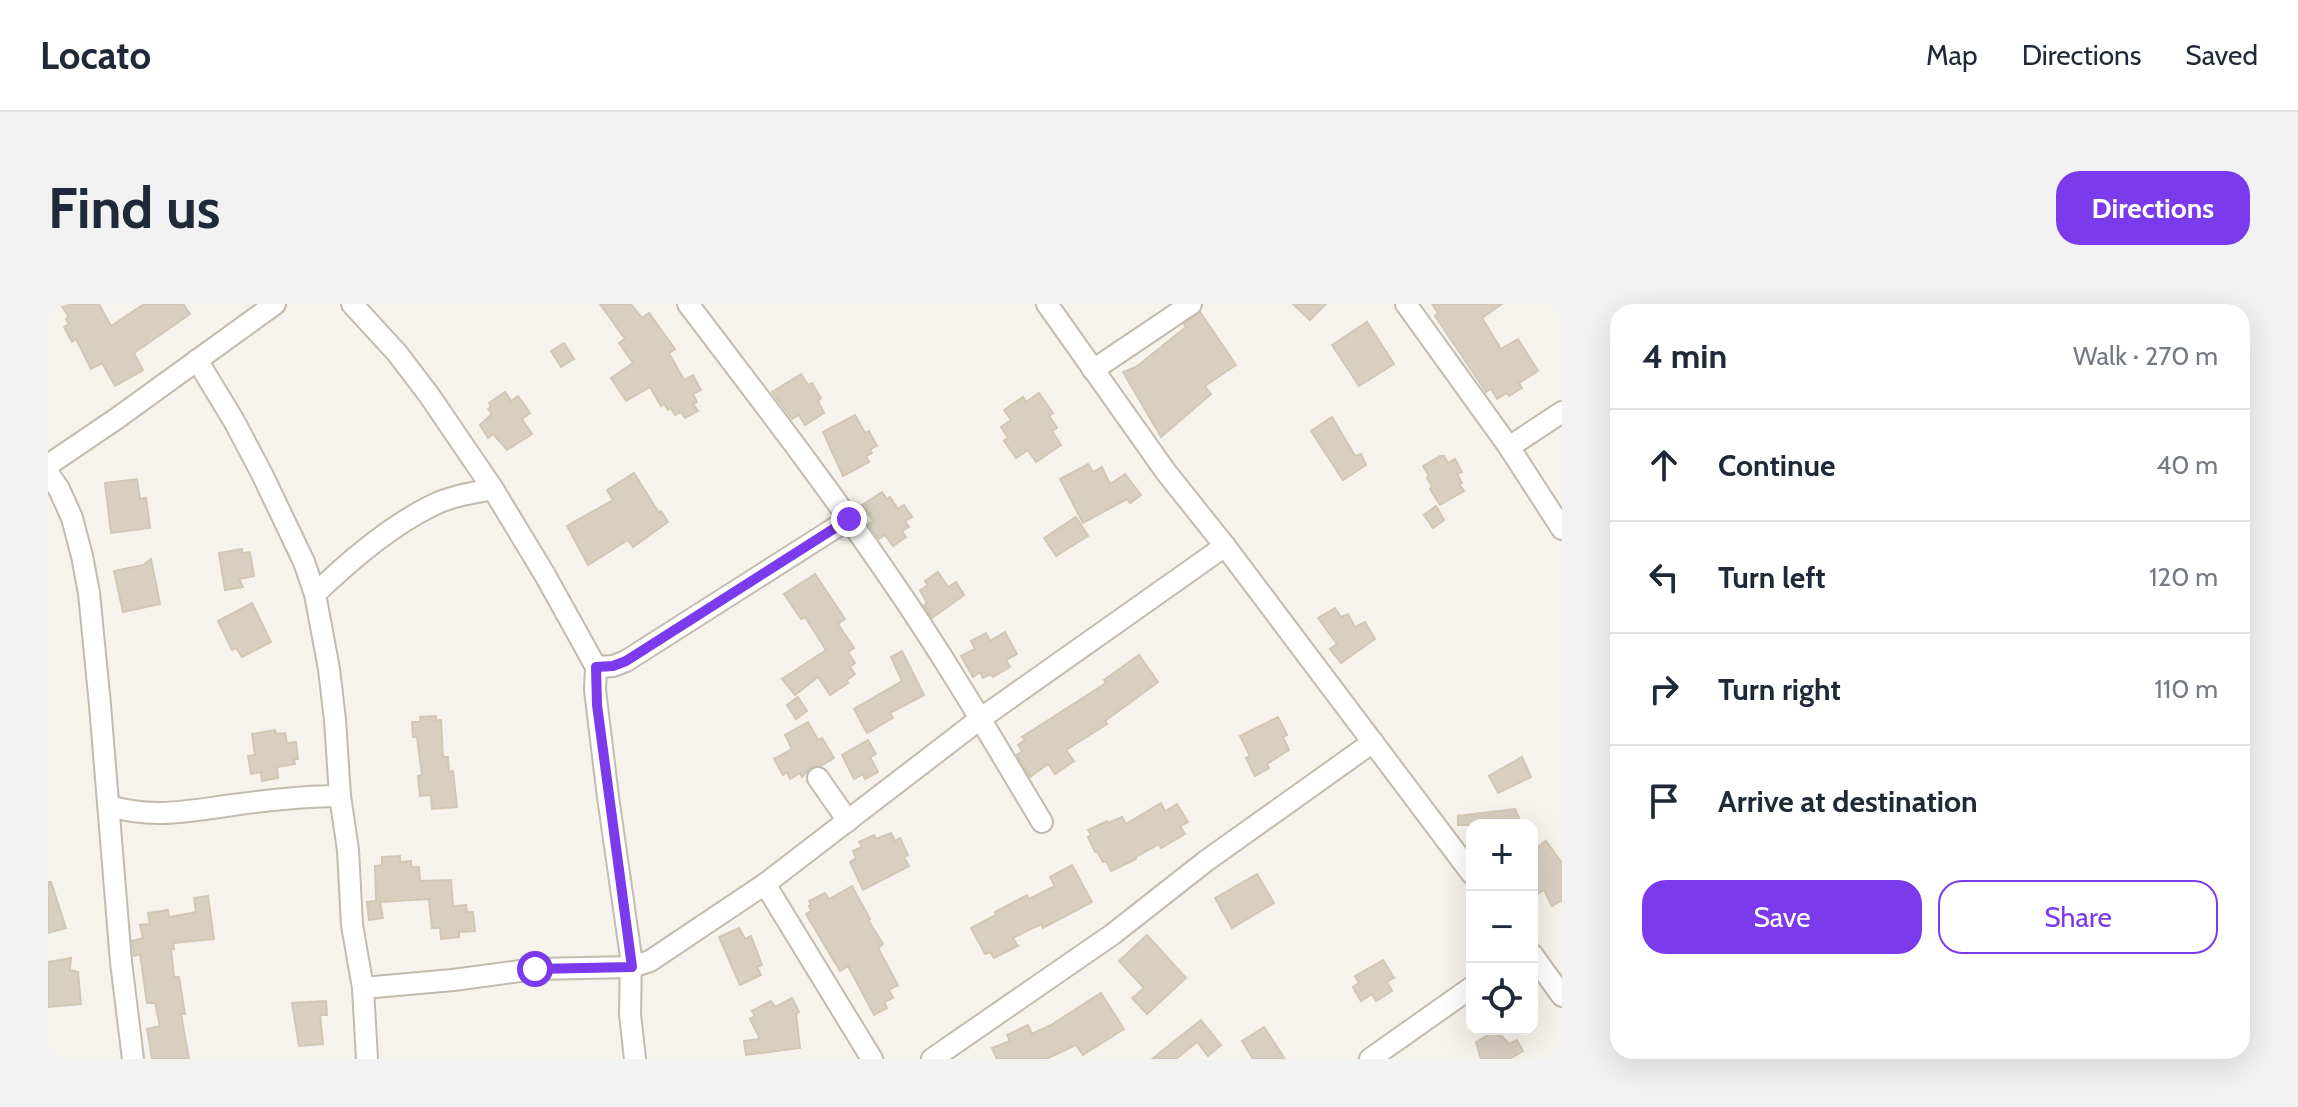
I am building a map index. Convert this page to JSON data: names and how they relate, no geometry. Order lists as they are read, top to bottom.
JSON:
{
  "page": {
    "header": "Locato",
    "nav": ["Map", "Directions", "Saved"],
    "buttons": [
      "Directions",
      ["Save", "Share"]
    ],
    "title": "Find us",
    "heading": ["4 min", "Walk · 270 m"],
    "list": [
      ["Continue", "40 m"],
      ["Turn left", "120 m"],
      ["Turn right", "110 m"],
      "Arrive at destination"
    ],
    "map_buttons": ["+", "−"]
  }
}
